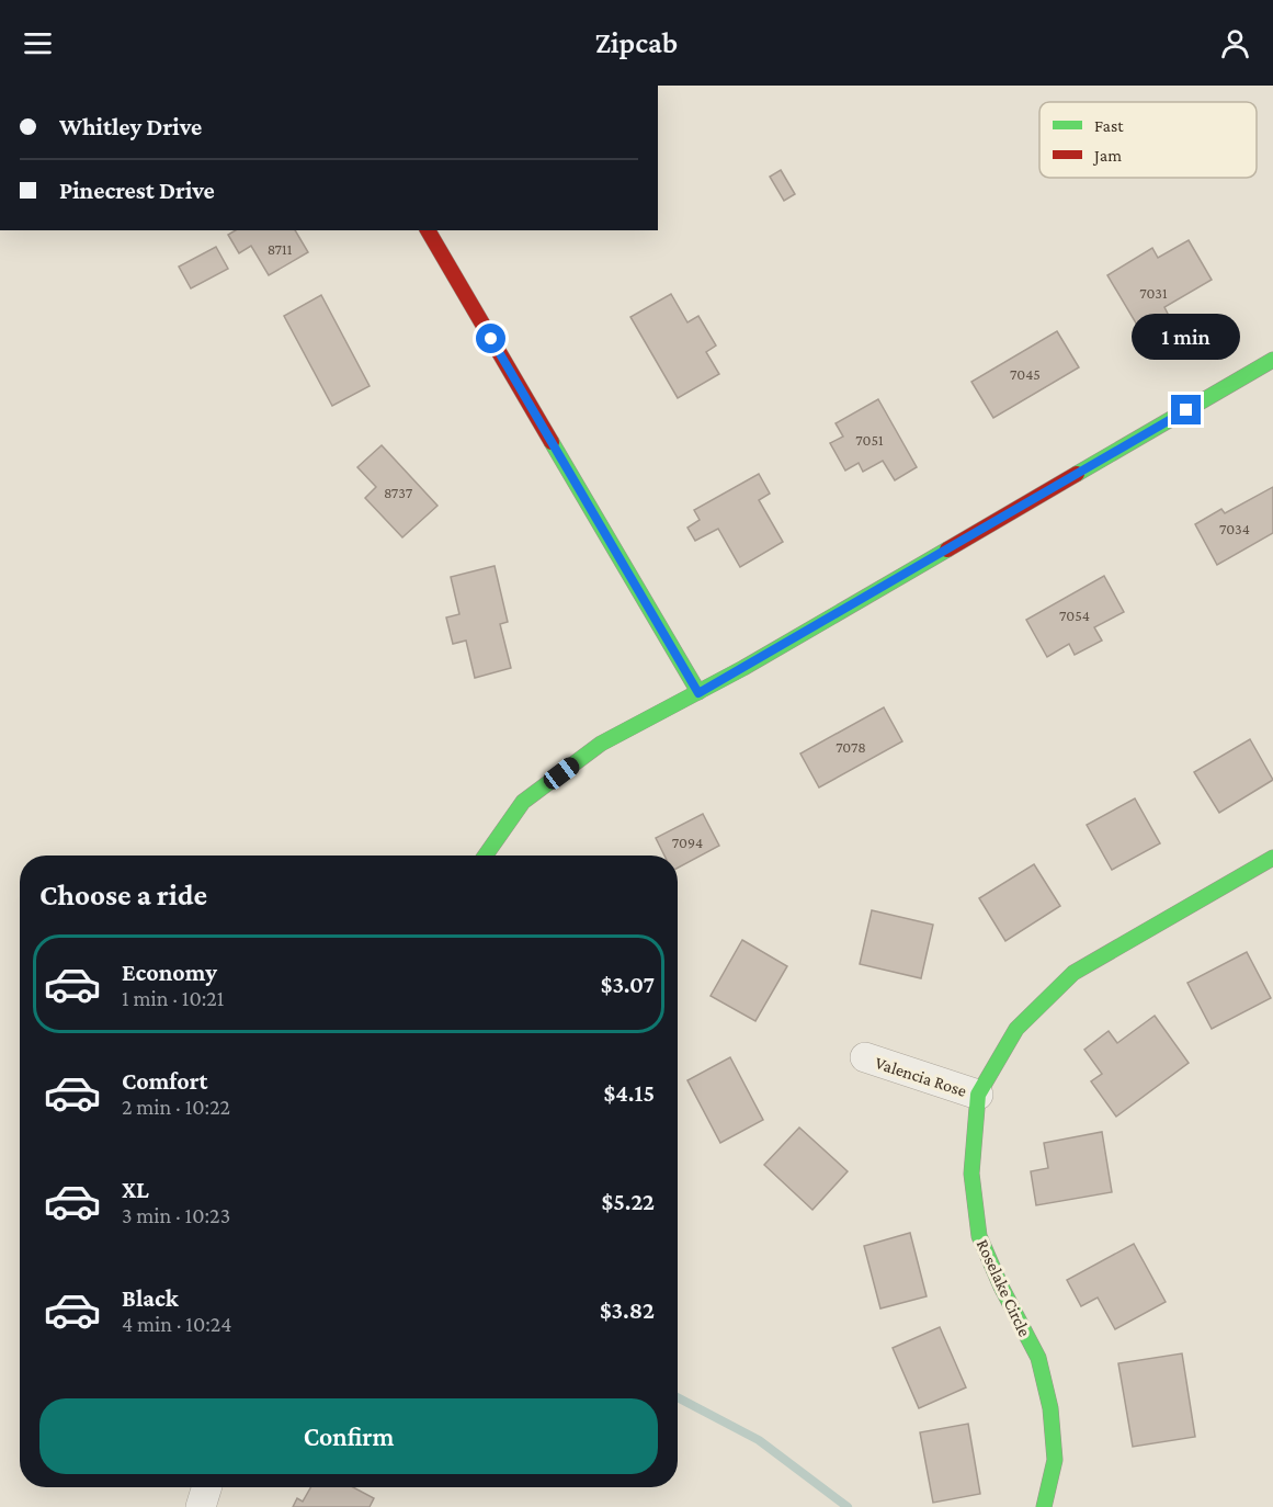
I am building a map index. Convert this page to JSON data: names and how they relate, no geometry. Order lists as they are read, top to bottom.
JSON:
{
  "streets": {
    "street": ["Valencia Rose", "Roselake Circle"]
  },
  "crossings": [
    ["Valencia Rose", "Roselake Circle"]
  ],
  "house_numbers": [
    "8711",
    "7031",
    "7045",
    "7051",
    "8737",
    "7034",
    "7054",
    "7078",
    "7094"
  ],
  "legend": ["Fast", "Jam"],
  "page": {
    "header": "Zipcab",
    "banner": ["Whitley Drive", "Pinecrest Drive"],
    "bubble": "1 min",
    "heading": "Choose a ride",
    "list": [
      {
        "name": "Economy",
        "note": "1 min · 10:21",
        "value": "$3.07"
      },
      {
        "name": "Comfort",
        "note": "2 min · 10:22",
        "value": "$4.15"
      },
      {
        "name": "XL",
        "note": "3 min · 10:23",
        "value": "$5.22"
      },
      {
        "name": "Black",
        "note": "4 min · 10:24",
        "value": "$3.82"
      }
    ],
    "buttons": "Confirm"
  }
}
